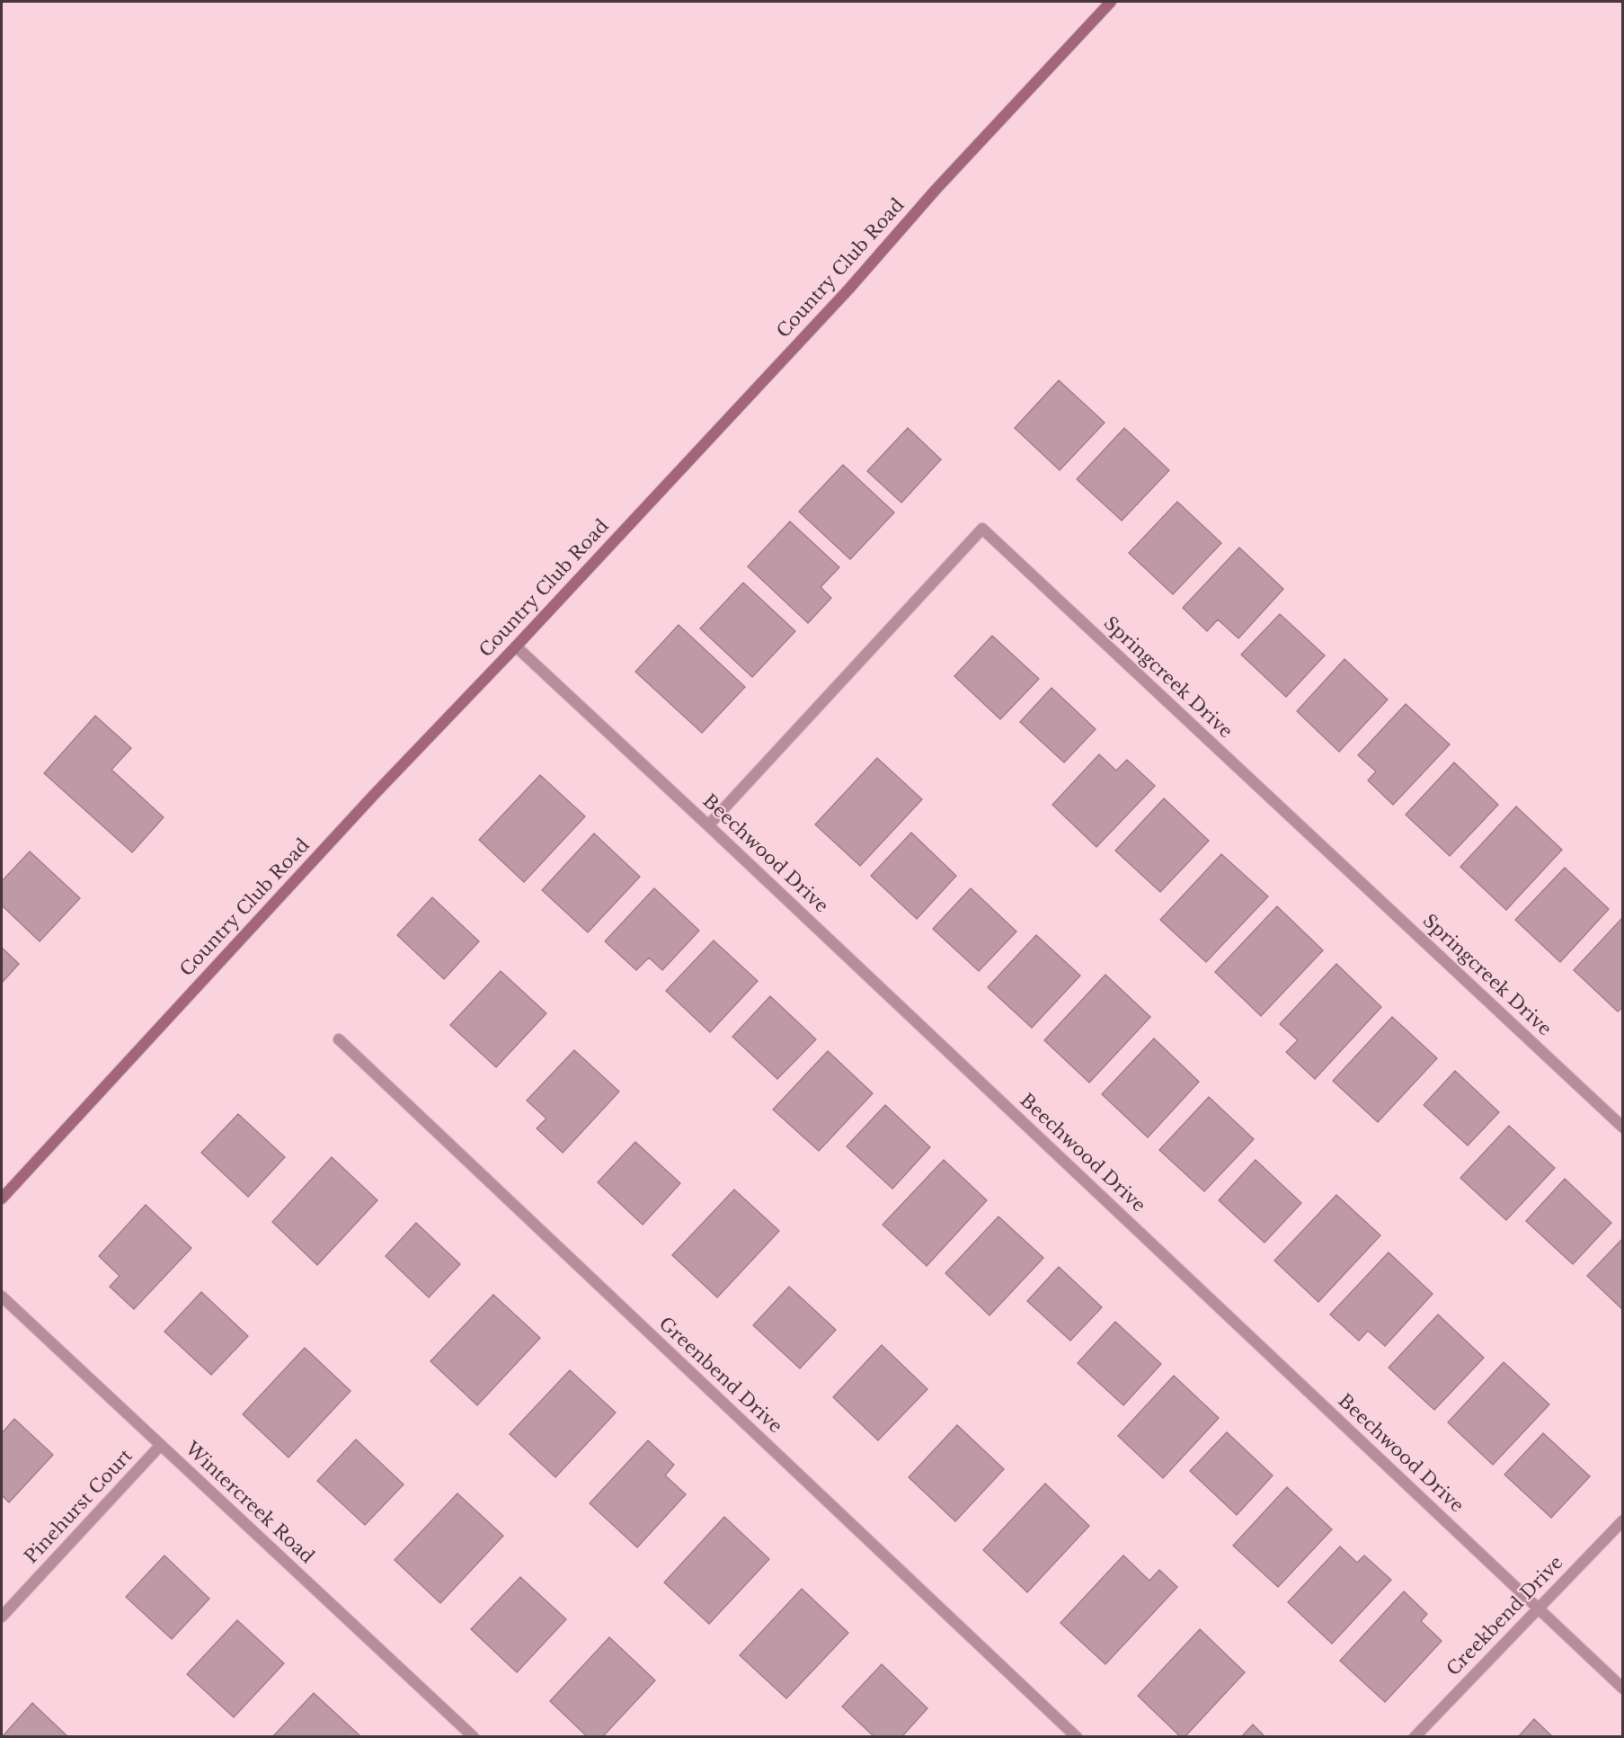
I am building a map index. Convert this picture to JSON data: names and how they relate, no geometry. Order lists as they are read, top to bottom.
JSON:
{
  "streets": {
    "main road": ["Country Club Road"],
    "street": [
      "Springcreek Drive",
      "Beechwood Drive",
      "Greenbend Drive",
      "Wintercreek Road",
      "Pinehurst Court",
      "Creekbend Drive"
    ]
  },
  "crossings": [
    ["Country Club Road", "Beechwood Drive"],
    ["Springcreek Drive", "Beechwood Drive"],
    ["Beechwood Drive", "Creekbend Drive"],
    ["Wintercreek Road", "Pinehurst Court"]
  ]
}
